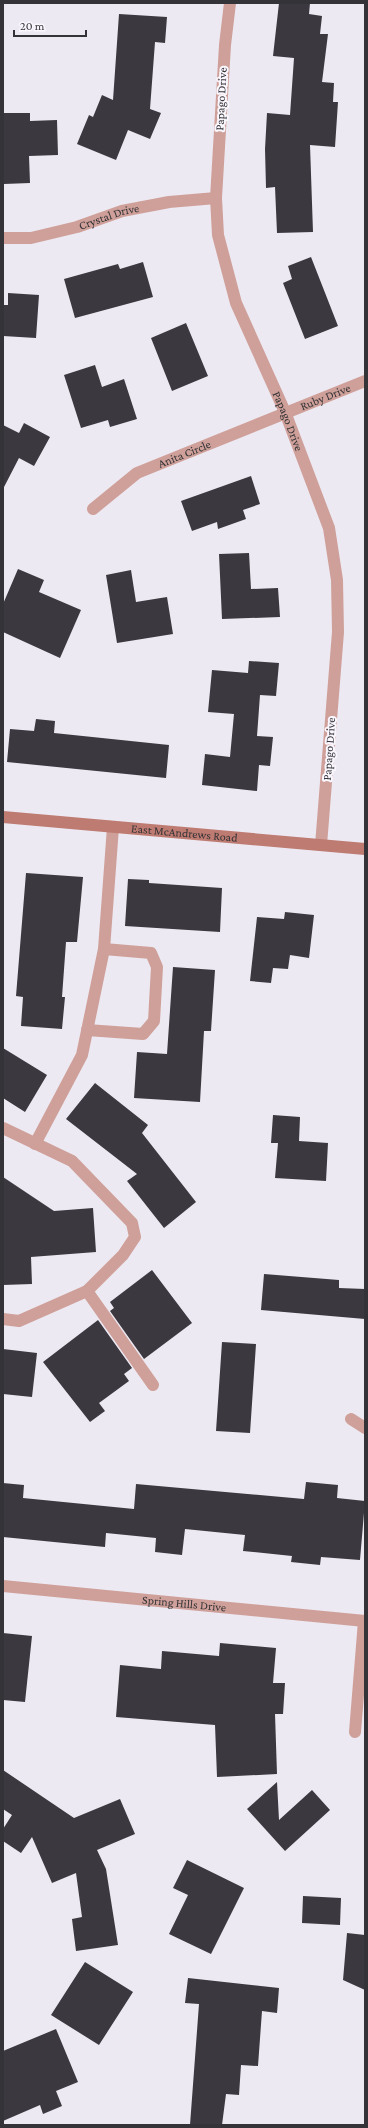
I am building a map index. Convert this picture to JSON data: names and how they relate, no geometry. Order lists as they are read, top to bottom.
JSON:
{
  "streets": {
    "main road": ["East McAndrews Road"],
    "street": [
      "Papago Drive",
      "Crystal Drive",
      "Ruby Drive",
      "Anita Circle",
      "Spring Hills Drive"
    ]
  },
  "crossings": [
    ["Papago Drive", "Crystal Drive"],
    ["Papago Drive", "Ruby Drive"],
    ["Papago Drive", "Anita Circle"],
    ["Papago Drive", "East McAndrews Road"],
    ["Ruby Drive", "Anita Circle"]
  ],
  "scale_bar": "20 m"
}
